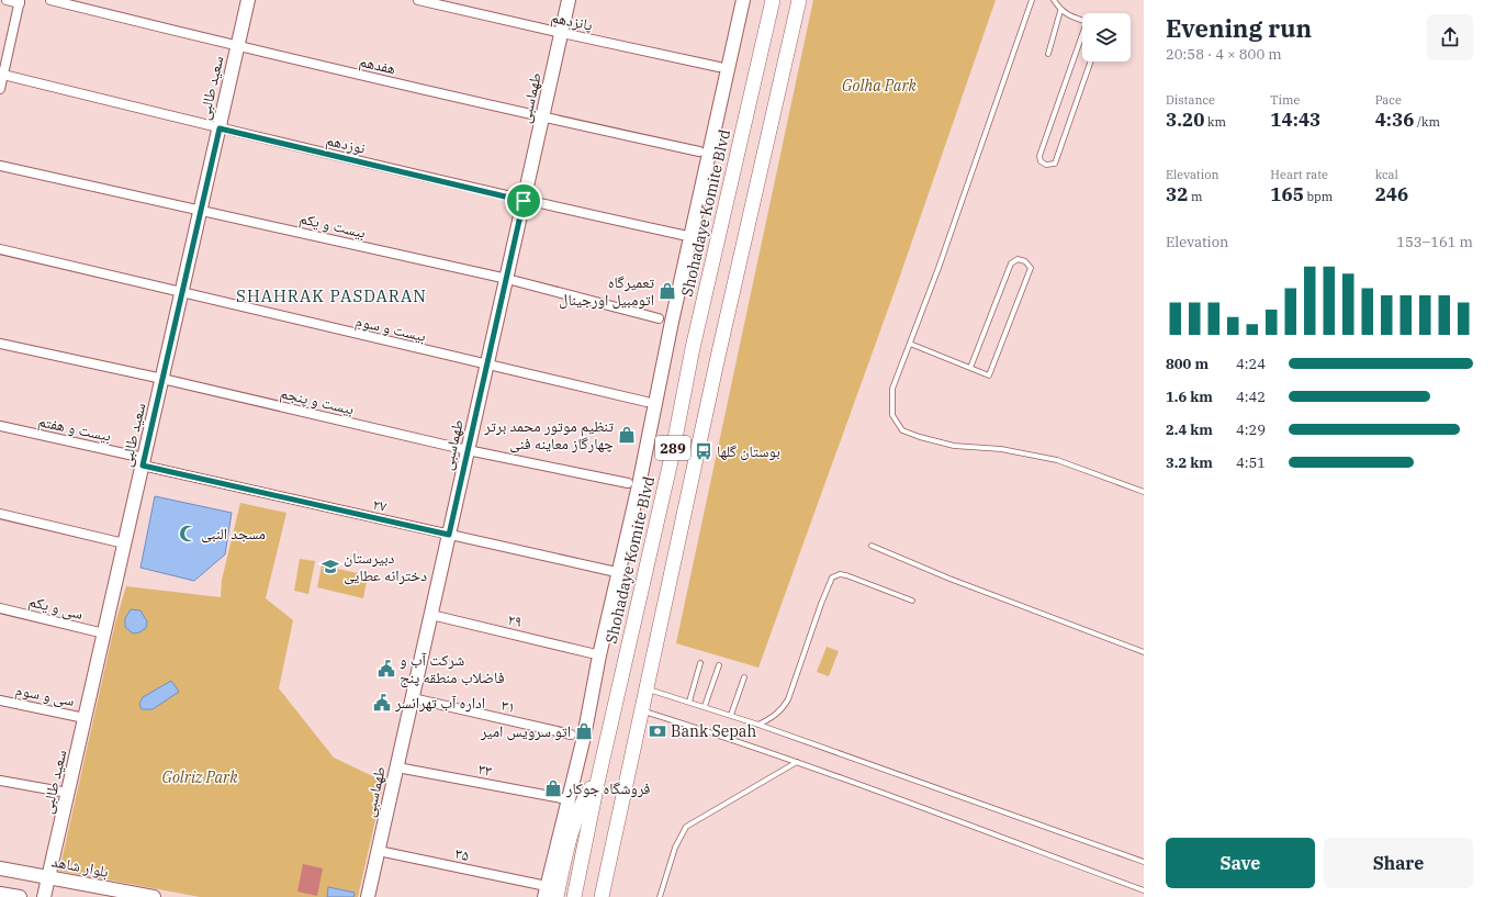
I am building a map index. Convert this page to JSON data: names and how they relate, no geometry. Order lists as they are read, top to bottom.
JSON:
{
  "streets": {
    "main road": ["Shohadaye Komite Blvd", "289"],
    "street": [
      "پانزدهم",
      "هفدهم",
      "سعید طالبی",
      "طهماسبی",
      "نوزدهم",
      "بیست و یکم",
      "بیست و سوم",
      "بیست و پنجم",
      "بیست و هفتم",
      "۲۷",
      "سی و یکم",
      "۲۹",
      "سی و سوم",
      "۳۱",
      "۳۳",
      "۳۵",
      "بلوار شاهد"
    ]
  },
  "crossings": [
    ["پانزدهم", "طهماسبی"],
    ["هفدهم", "سعید طالبی"],
    ["هفدهم", "طهماسبی"],
    ["سعید طالبی", "نوزدهم"],
    ["سعید طالبی", "بیست و یکم"],
    ["سعید طالبی", "بیست و سوم"],
    ["سعید طالبی", "بیست و پنجم"],
    ["سعید طالبی", "بیست و هفتم"],
    ["سعید طالبی", "۲۷"],
    ["سعید طالبی", "سی و یکم"],
    ["سعید طالبی", "سی و سوم"],
    ["سعید طالبی", "بلوار شاهد"],
    ["طهماسبی", "نوزدهم"],
    ["طهماسبی", "بیست و یکم"],
    ["طهماسبی", "بیست و سوم"],
    ["طهماسبی", "بیست و پنجم"],
    ["طهماسبی", "۲۷"],
    ["طهماسبی", "۲۹"],
    ["طهماسبی", "۳۱"],
    ["طهماسبی", "۳۳"],
    ["طهماسبی", "۳۵"],
    ["بیست و هفتم", "۲۷"]
  ],
  "districts": ["SHAHRAK PASDARAN"],
  "parks": ["Golha Park", "Golriz Park"],
  "places": {
    "shop": [
      "تعمیرگاه اتومبیل اورجینال",
      "تنظیم موتور محمد برتر چهارگاز معاینه فنی",
      "اتو سرویس امیر",
      "فروشگاه جوکار"
    ],
    "bus stop": ["بوستان گلها"],
    "mosque": ["مسجد النبی"],
    "school or university": ["دبیرستان دخترانه عطایی"],
    "public building": ["شرکت آب و فاضلاب منطقه پنج", "اداره آب تهرانسر"],
    "bank": ["Bank Sepah"]
  },
  "page": {
    "heading": ["Evening run", "20:58 · 4 × 800 m"],
    "stats": [
      ["Distance", "3.20 km"],
      ["Time", "14:43"],
      ["Pace", "4:36 /km"],
      ["Elevation", "32 m"],
      ["Heart rate", "165 bpm"],
      ["kcal", "246"]
    ],
    "chart": ["Elevation", "153–161 m"],
    "list": [
      {
        "name": "800 m",
        "note": "4:24"
      },
      {
        "name": "1.6 km",
        "note": "4:42"
      },
      {
        "name": "2.4 km",
        "note": "4:29"
      },
      {
        "name": "3.2 km",
        "note": "4:51"
      }
    ],
    "buttons": ["Save", "Share"]
  }
}
